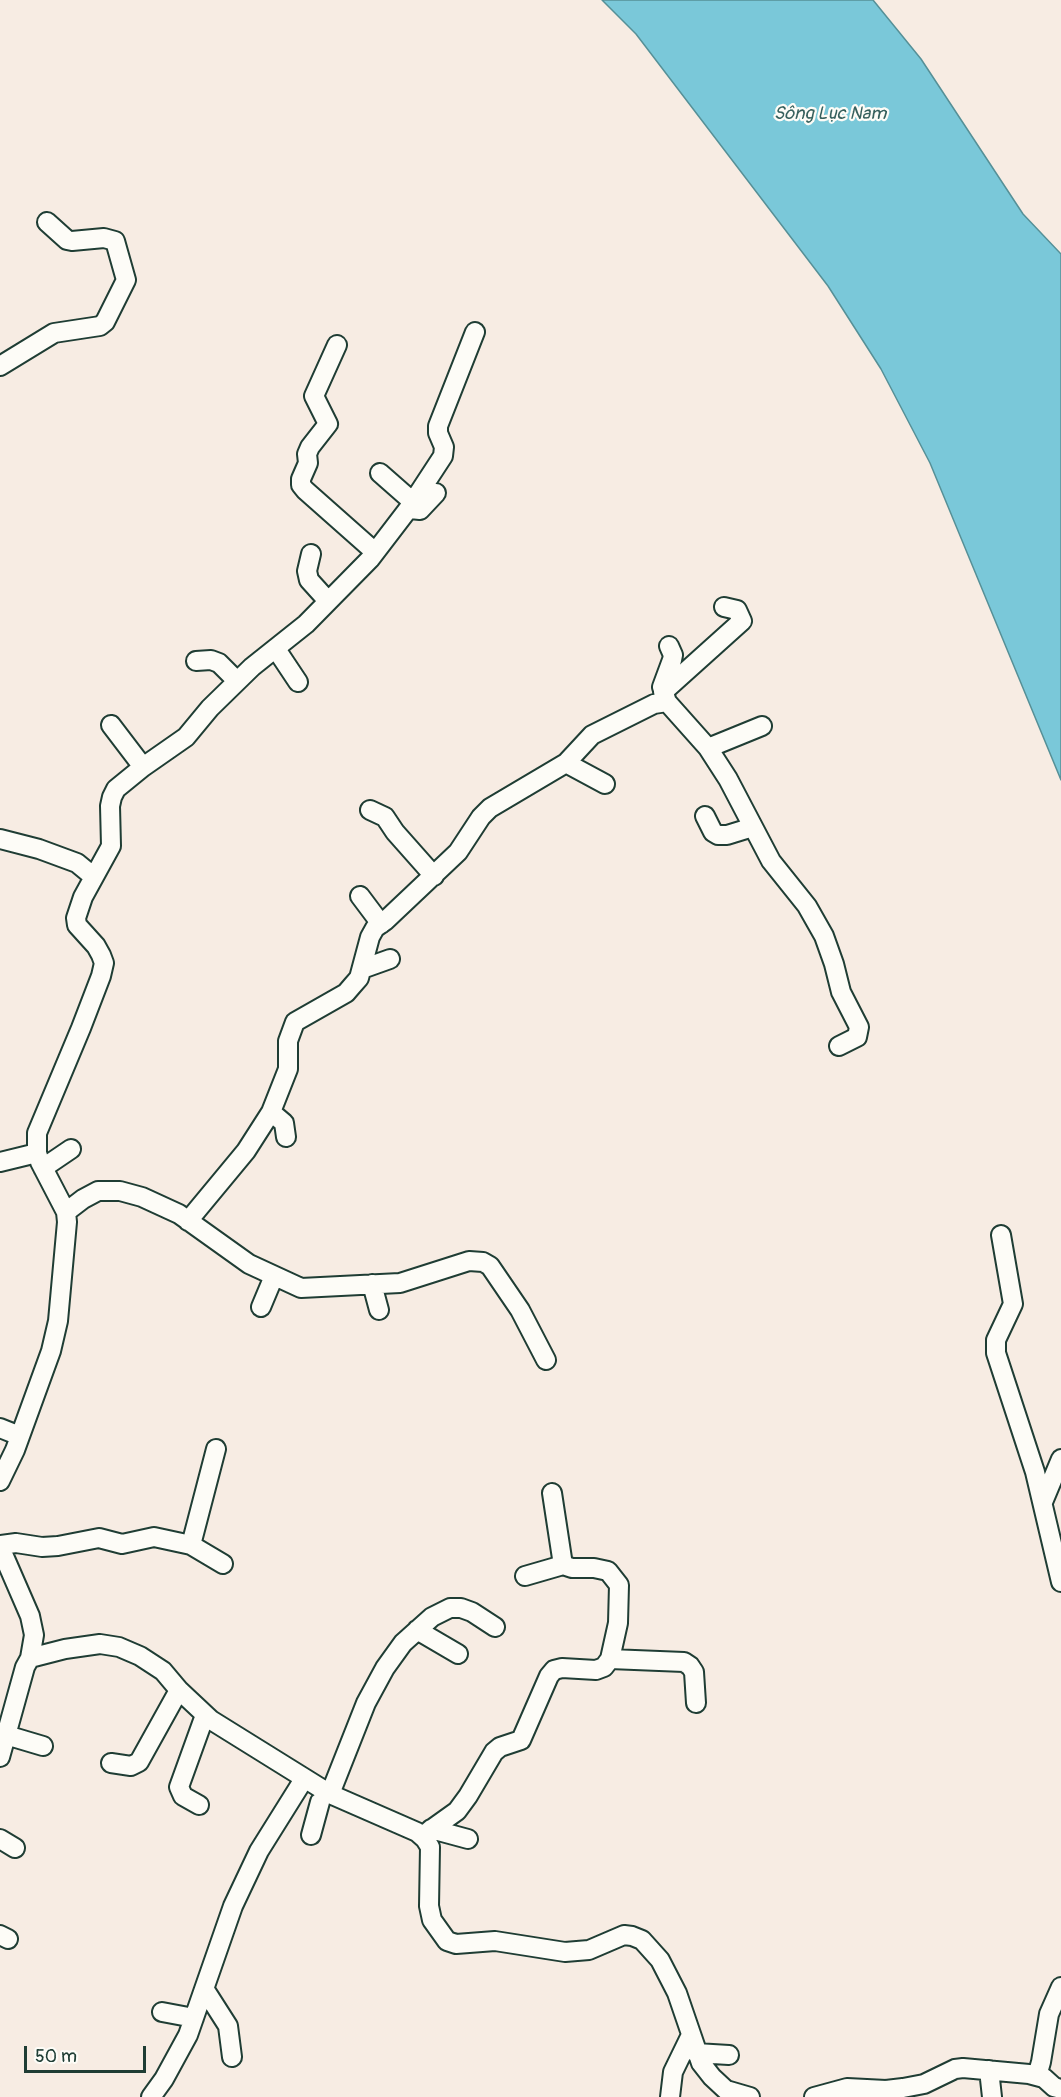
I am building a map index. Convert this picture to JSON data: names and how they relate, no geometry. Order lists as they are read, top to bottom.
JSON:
{
  "water": ["Sông Lục Nam"],
  "scale_bar": "50 m"
}
